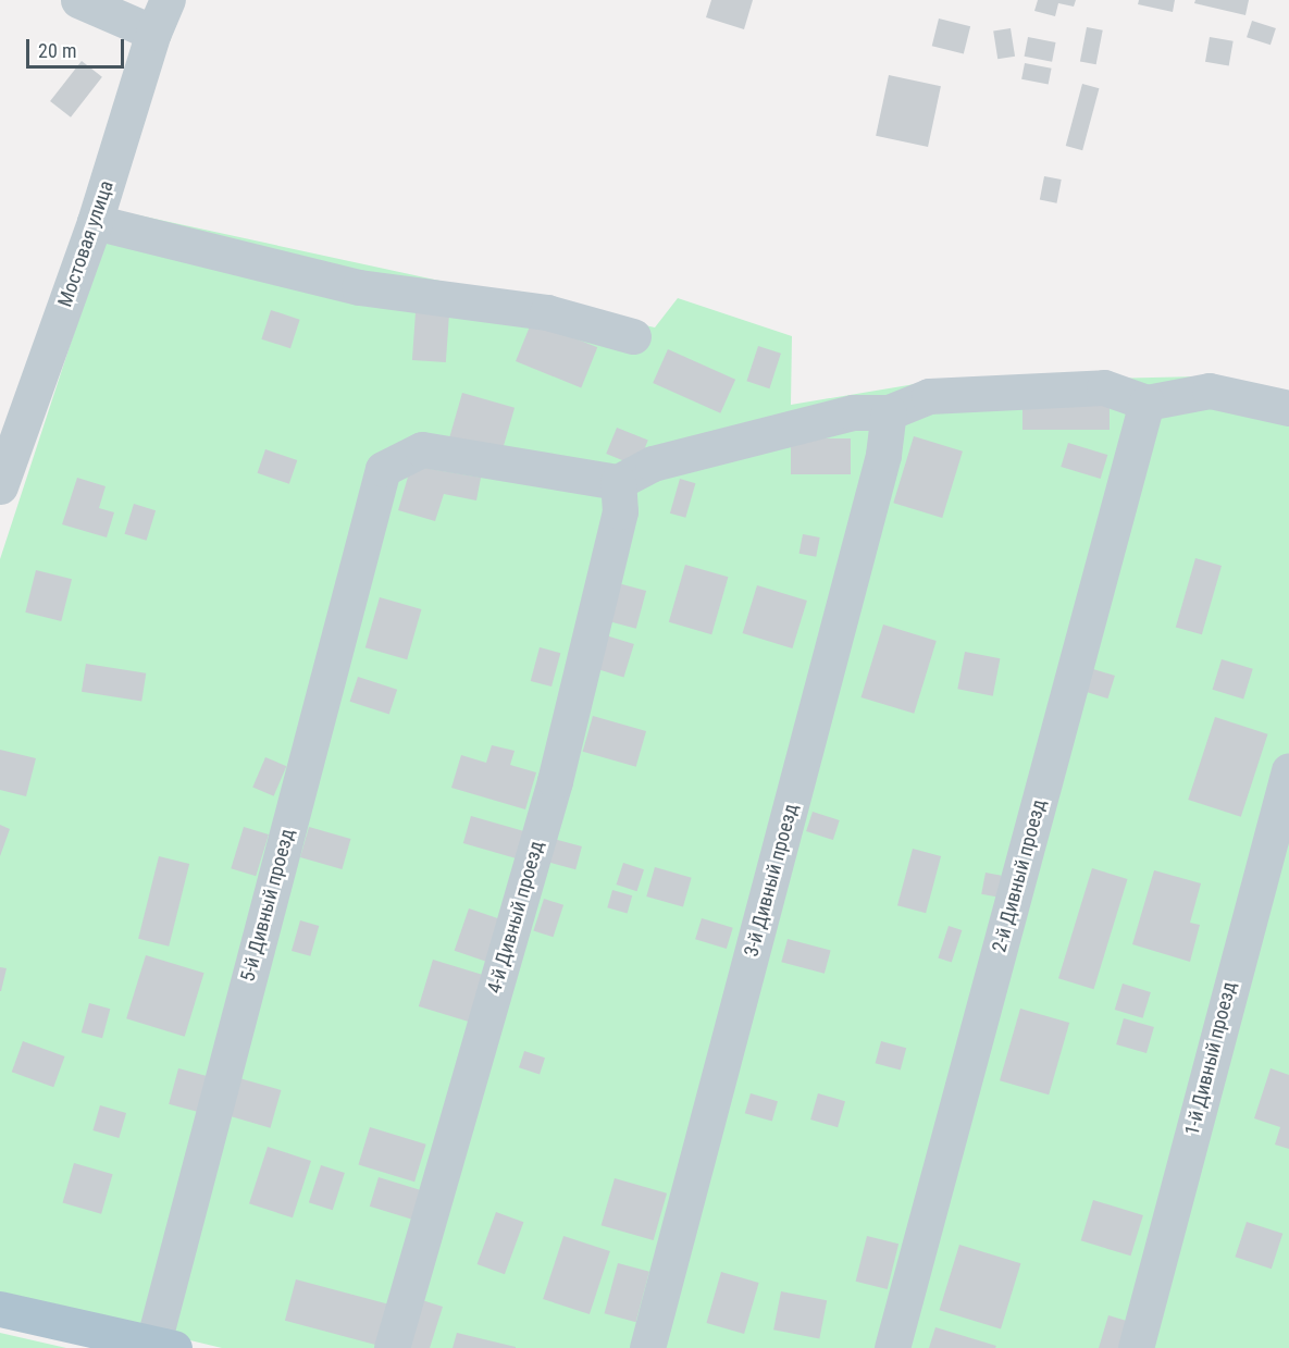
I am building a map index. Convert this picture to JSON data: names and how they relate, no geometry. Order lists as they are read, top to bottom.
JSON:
{
  "streets": {
    "street": [
      "Мостовая улица",
      "2-й Дивный проезд",
      "3-й Дивный проезд",
      "5-й Дивный проезд",
      "4-й Дивный проезд",
      "1-й Дивный проезд"
    ]
  },
  "crossings": [
    ["5-й Дивный проезд", "4-й Дивный проезд"]
  ],
  "scale_bar": "20 m"
}
